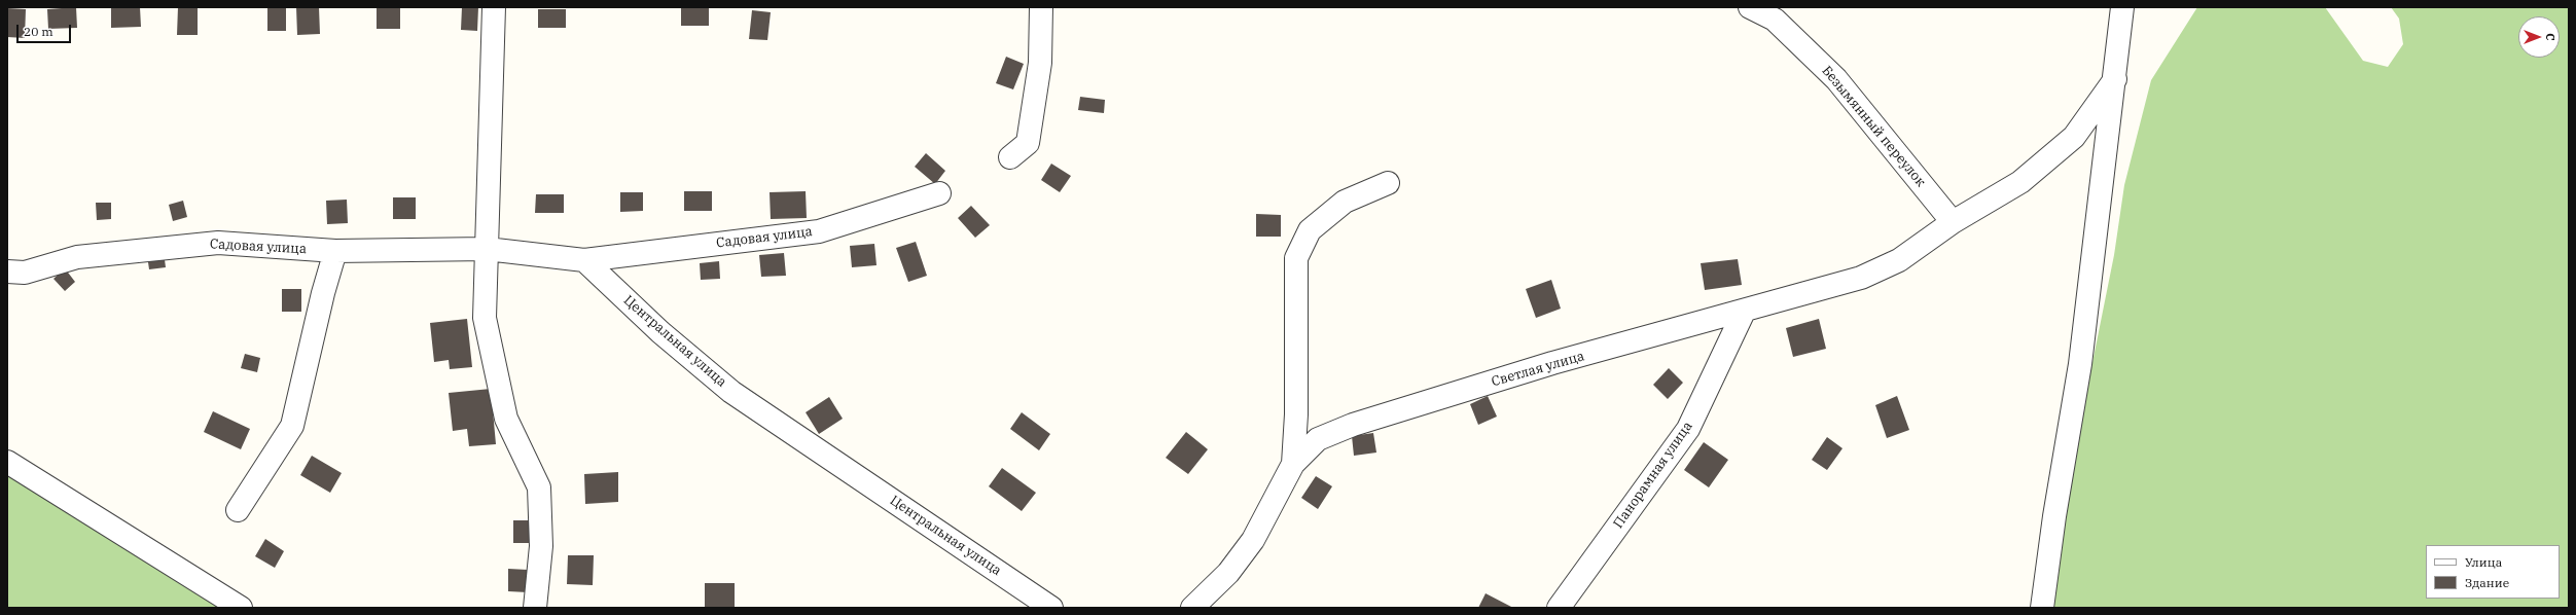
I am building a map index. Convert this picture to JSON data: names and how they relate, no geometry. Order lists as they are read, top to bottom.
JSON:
{
  "streets": {
    "street": [
      "Безымянный переулок",
      "Садовая улица",
      "Центральная улица",
      "Светлая улица",
      "Панорамная улица"
    ]
  },
  "crossings": [
    ["Безымянный переулок", "Светлая улица"],
    ["Садовая улица", "Центральная улица"],
    ["Светлая улица", "Панорамная улица"]
  ],
  "legend": ["Улица", "Здание"],
  "scale_bar": "20 m",
  "north": "right"
}
